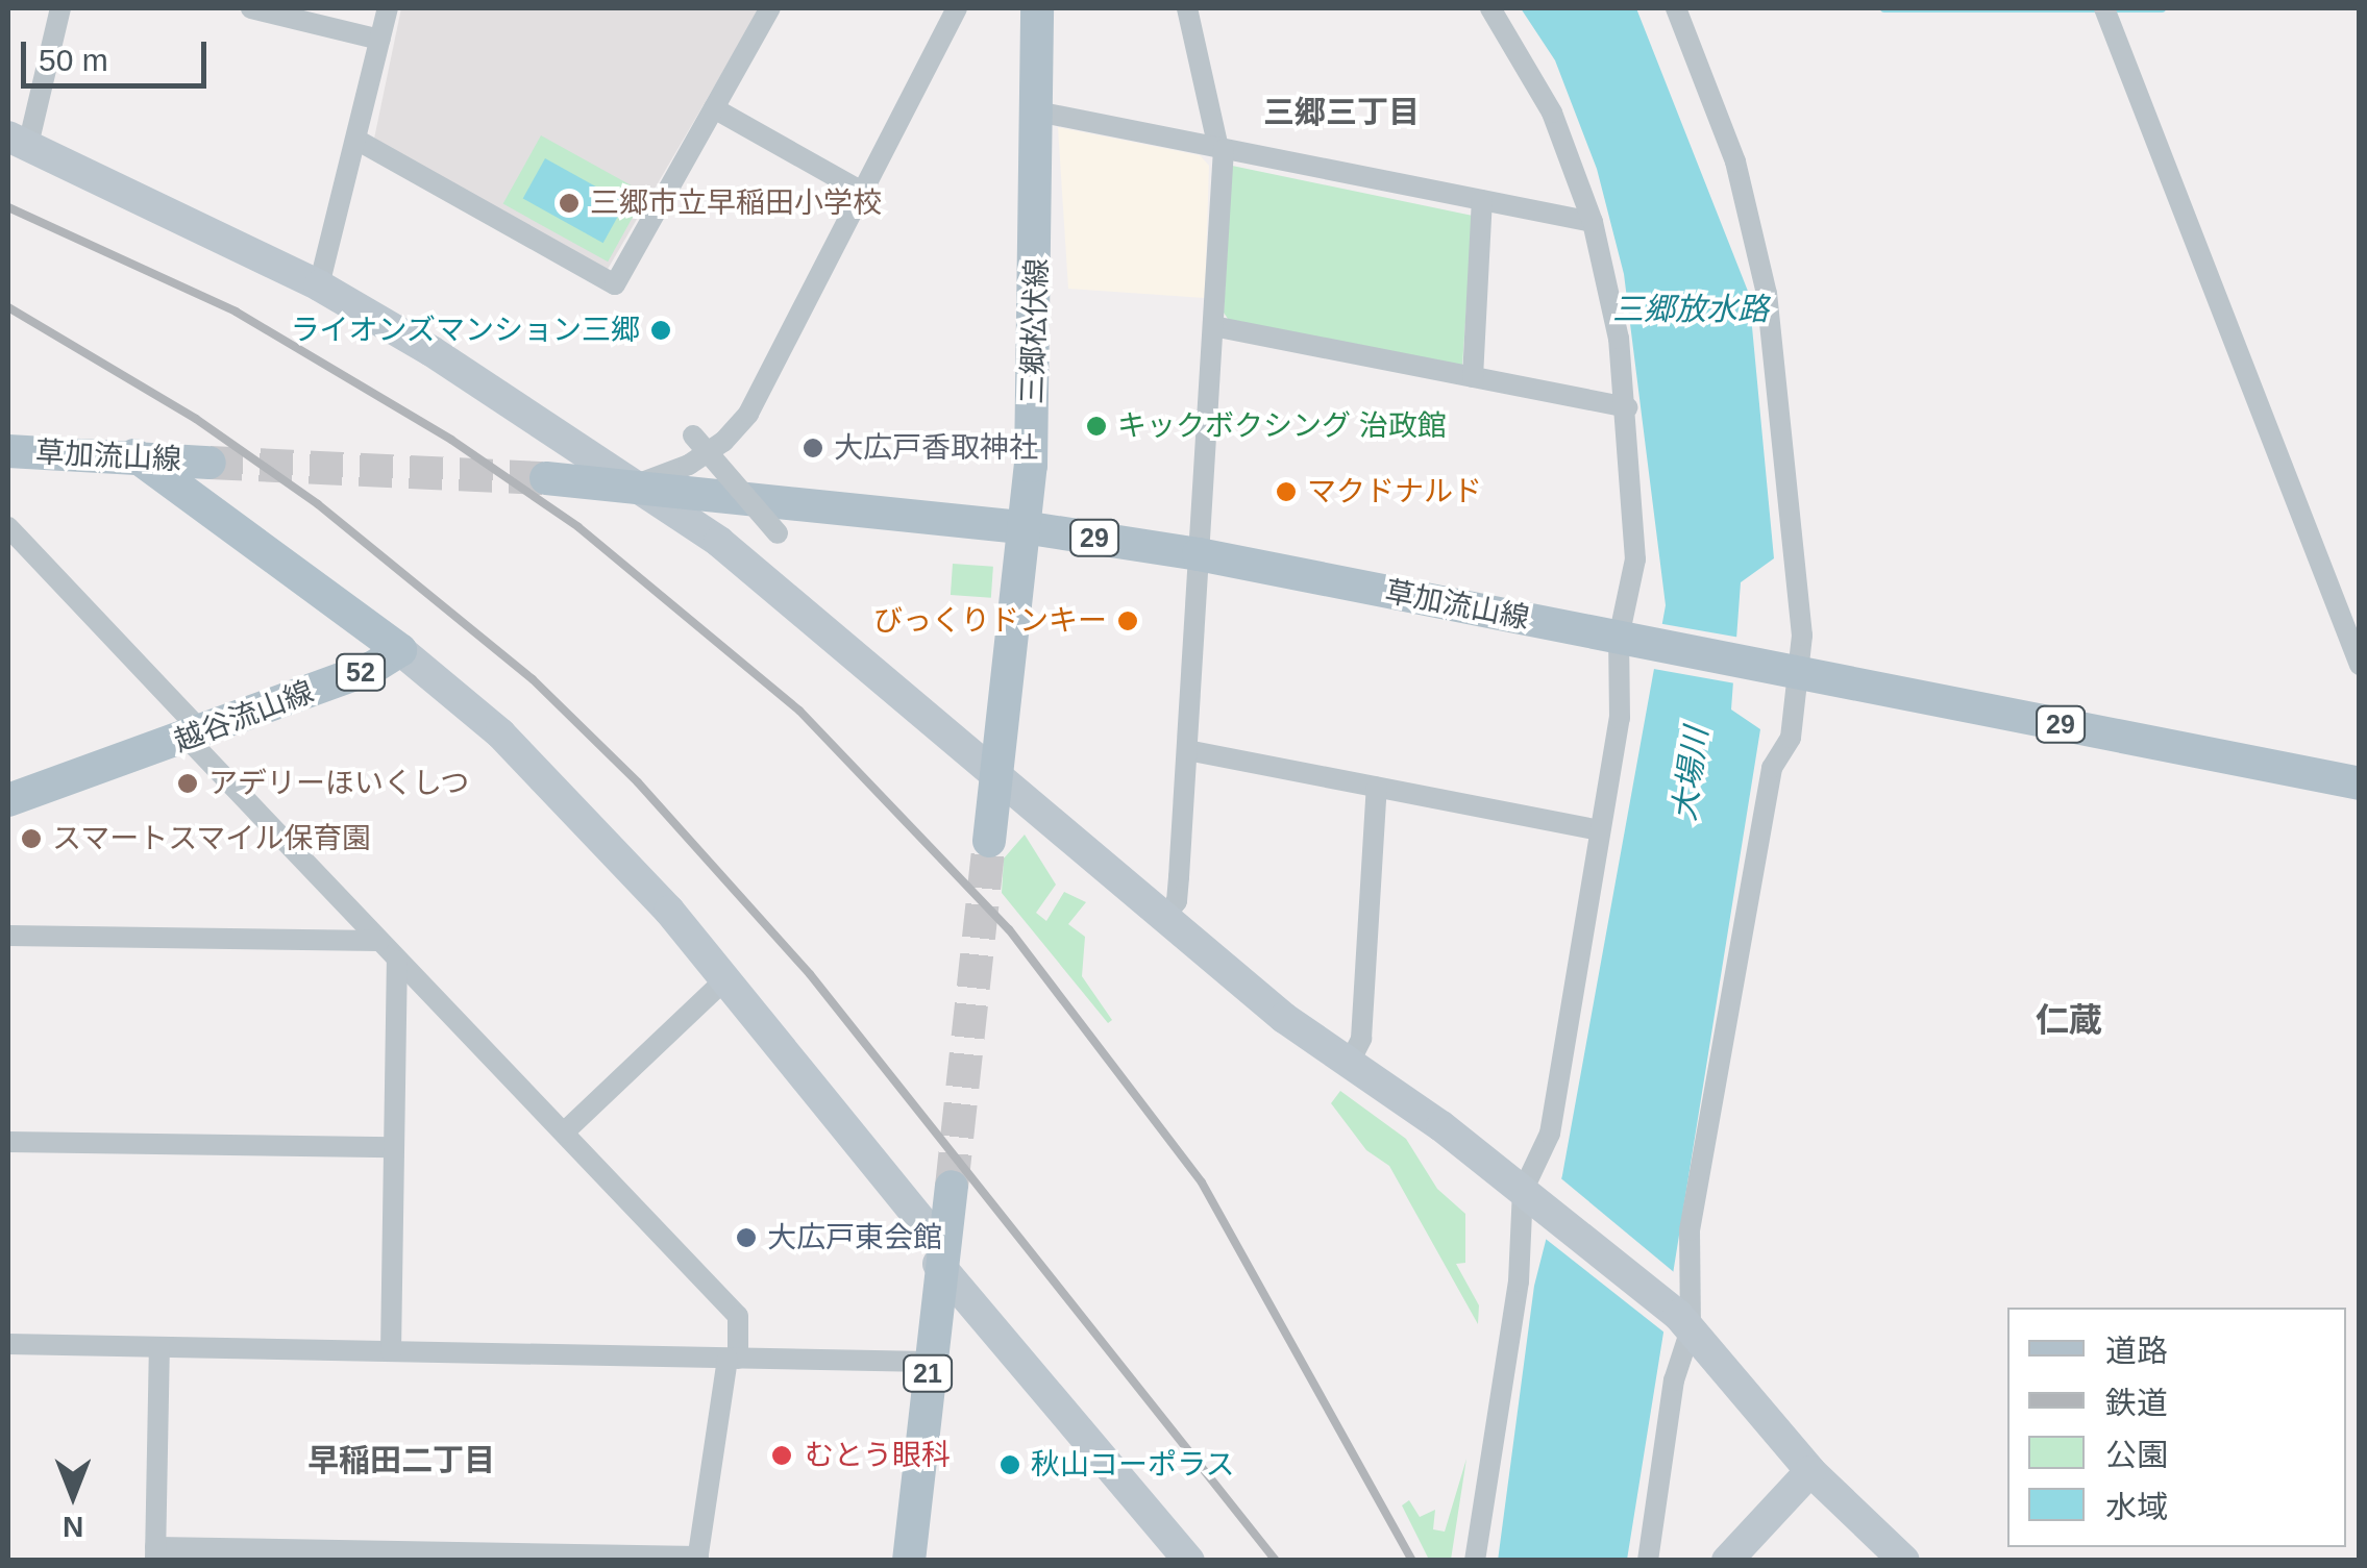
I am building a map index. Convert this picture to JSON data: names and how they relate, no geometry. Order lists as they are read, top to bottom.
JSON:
{
  "streets": {
    "main road": [
      "三郷松伏線",
      "草加流山線",
      "29",
      "52",
      "越谷流山線",
      "21"
    ]
  },
  "crossings": [
    ["三郷松伏線", "草加流山線"],
    ["草加流山線", "52"],
    ["52", "越谷流山線"]
  ],
  "districts": ["三郷三丁目", "仁蔵", "早稲田二丁目"],
  "water": ["三郷放水路", "大場川"],
  "places": [
    "三郷市立早稲田小学校",
    "ライオンズマンション三郷",
    "キックボクシング 治政館",
    "大広戸香取神社",
    "マクドナルド",
    "びっくりドンキー",
    "アデリーほいくしつ",
    "スマートスマイル保育園",
    "大広戸東会館",
    "むとう眼科",
    "秋山コーポラス"
  ],
  "legend": [
    "道路",
    "鉄道",
    "公園",
    "水域"
  ],
  "scale_bar": "50 m",
  "north": "bottom"
}
